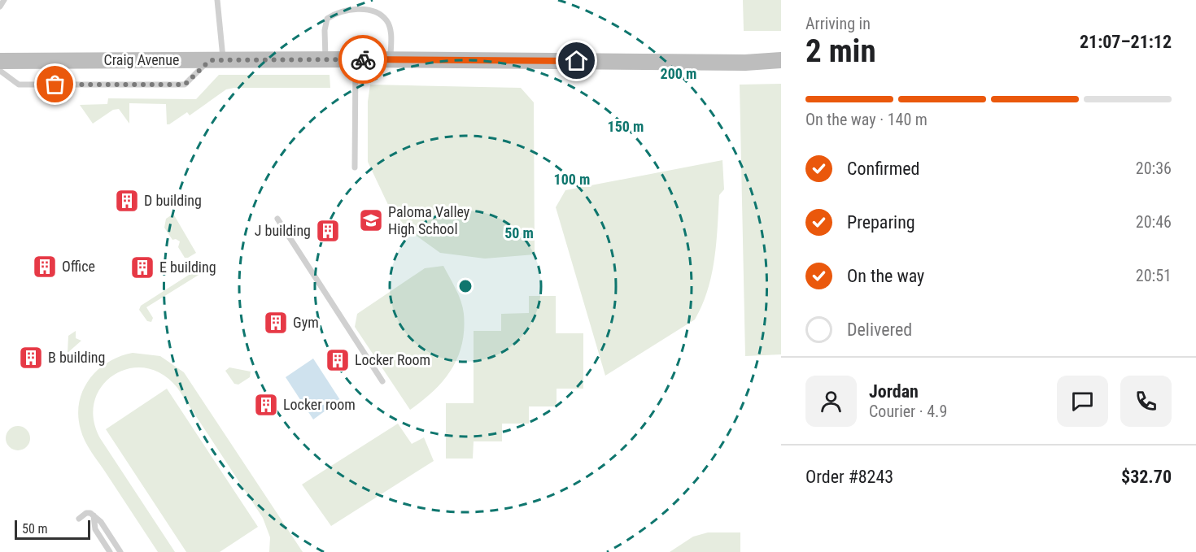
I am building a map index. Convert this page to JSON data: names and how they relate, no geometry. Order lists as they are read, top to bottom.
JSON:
{
  "streets": {
    "street": ["Craig Avenue"]
  },
  "places": {
    "building": [
      "D building",
      "J building",
      "Office",
      "E building",
      "Gym",
      "B building",
      "Locker Room",
      "Locker room"
    ],
    "school or university": ["Paloma Valley High School"]
  },
  "scale_bar": "50 m",
  "page": {
    "heading": ["2 min", "Arriving in", "21:07–21:12"],
    "panel": [
      "Jordan",
      "Courier · 4.9",
      "Order #8243",
      "$32.70"
    ],
    "bar": "On the way · 140 m",
    "list": [
      ["Confirmed", "20:36"],
      ["Preparing", "20:46"],
      ["On the way", "20:51"],
      "Delivered"
    ],
    "scale": "50 m"
  },
  "rings": [
    "200 m",
    "150 m",
    "100 m",
    "50 m"
  ]
}
